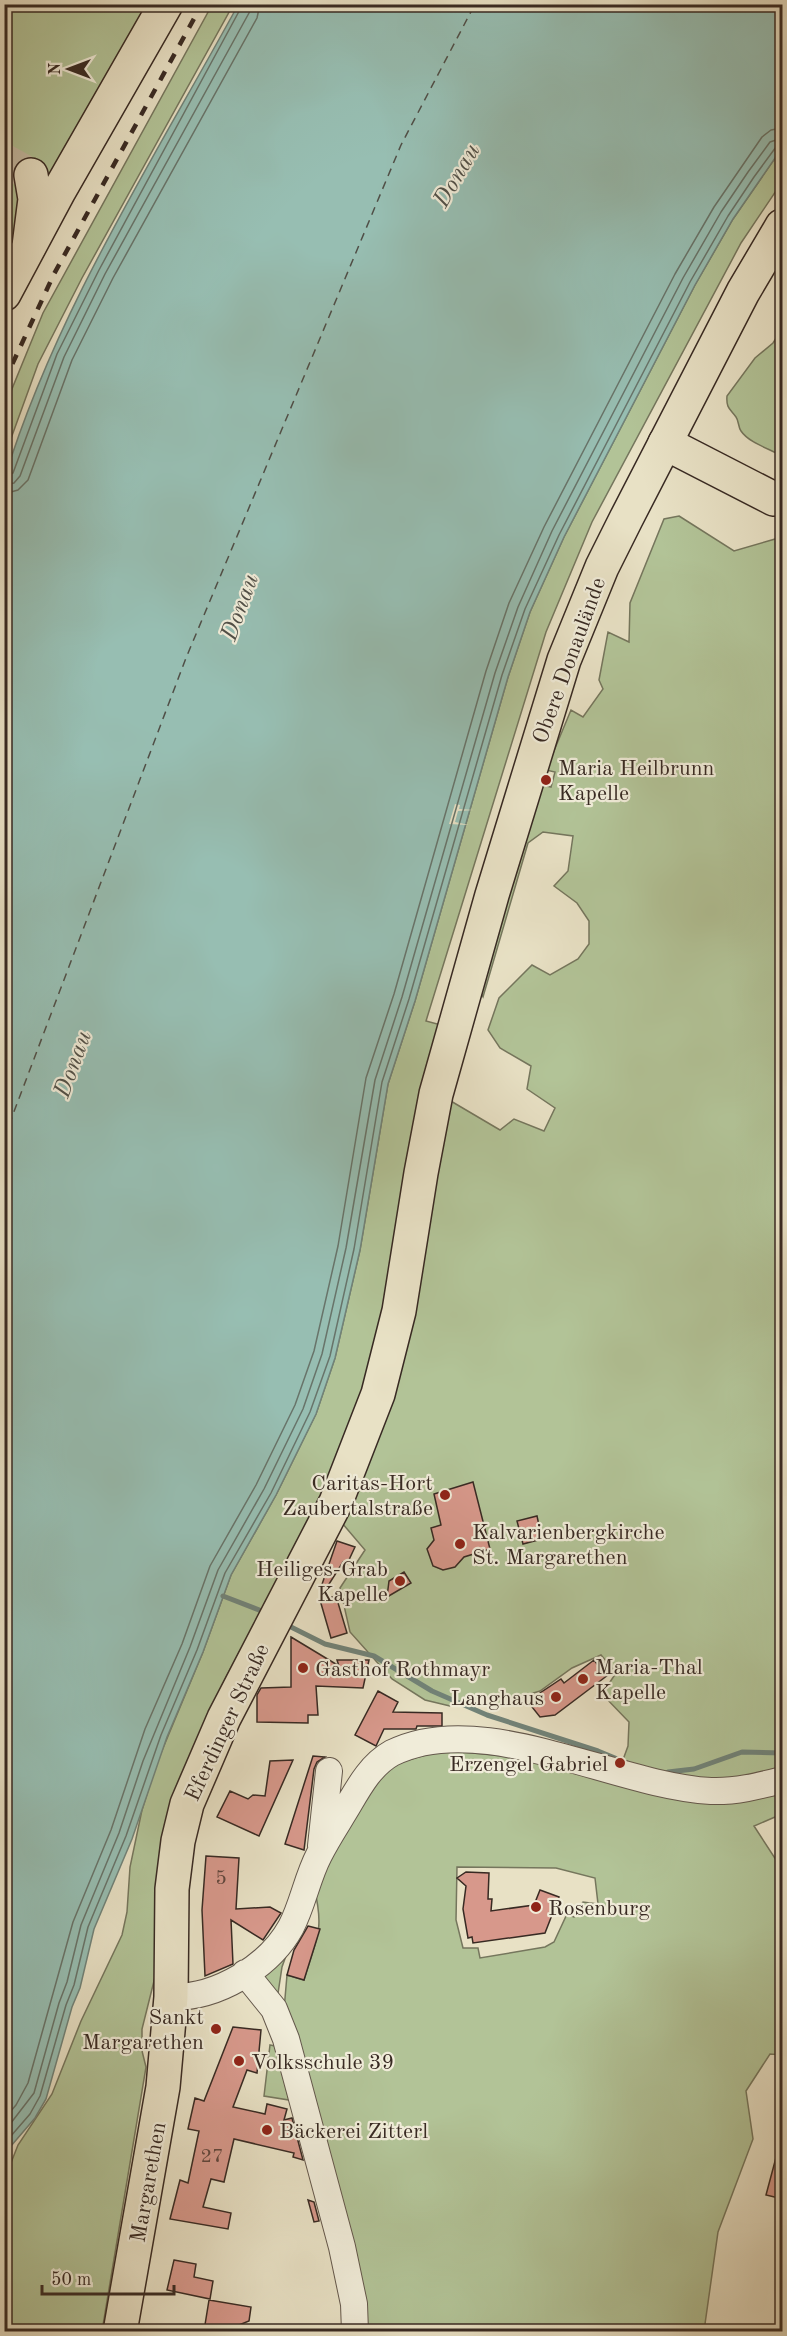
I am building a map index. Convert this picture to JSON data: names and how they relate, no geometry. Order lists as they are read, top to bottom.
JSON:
{
  "streets": {
    "main road": ["Obere Donaulände", "Eferdinger Straße", "Margarethen"]
  },
  "crossings": [
    ["Obere Donaulände", "Eferdinger Straße"],
    ["Eferdinger Straße", "Margarethen"]
  ],
  "water": ["Donau"],
  "places": [
    "Maria Heilbrunn Kapelle",
    "Caritas-Hort Zaubertalstraße",
    "Kalvarienbergkirche St. Margarethen",
    "Heiliges-Grab Kapelle",
    "Gasthof Rothmayr",
    "Maria-Thal Kapelle",
    "Langhaus",
    "Erzengel Gabriel",
    "Rosenburg",
    "Sankt Margarethen",
    "Volksschule 39",
    "Bäckerei Zitterl"
  ],
  "house_numbers": ["5", "27"],
  "scale_bar": "50 m",
  "north": "left"
}
